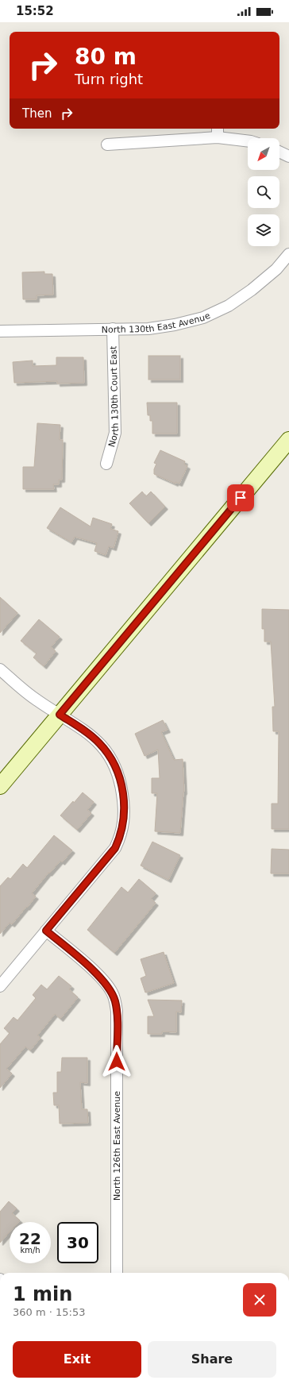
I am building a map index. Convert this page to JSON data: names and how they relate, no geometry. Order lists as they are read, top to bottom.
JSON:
{
  "streets": {
    "street": ["North 130th East Avenue", "North 130th Court East", "North 126th East Avenue"]
  },
  "crossings": [
    ["North 130th East Avenue", "North 130th Court East"]
  ],
  "north": "bottom left",
  "page": {
    "status": "15:52",
    "turn": ["80 m", "Turn right"],
    "then": "Then",
    "speed": "22 km/h",
    "limit": "30",
    "heading": ["1 min", "360 m · 15:53"],
    "buttons": ["Exit", "Share"]
  }
}
